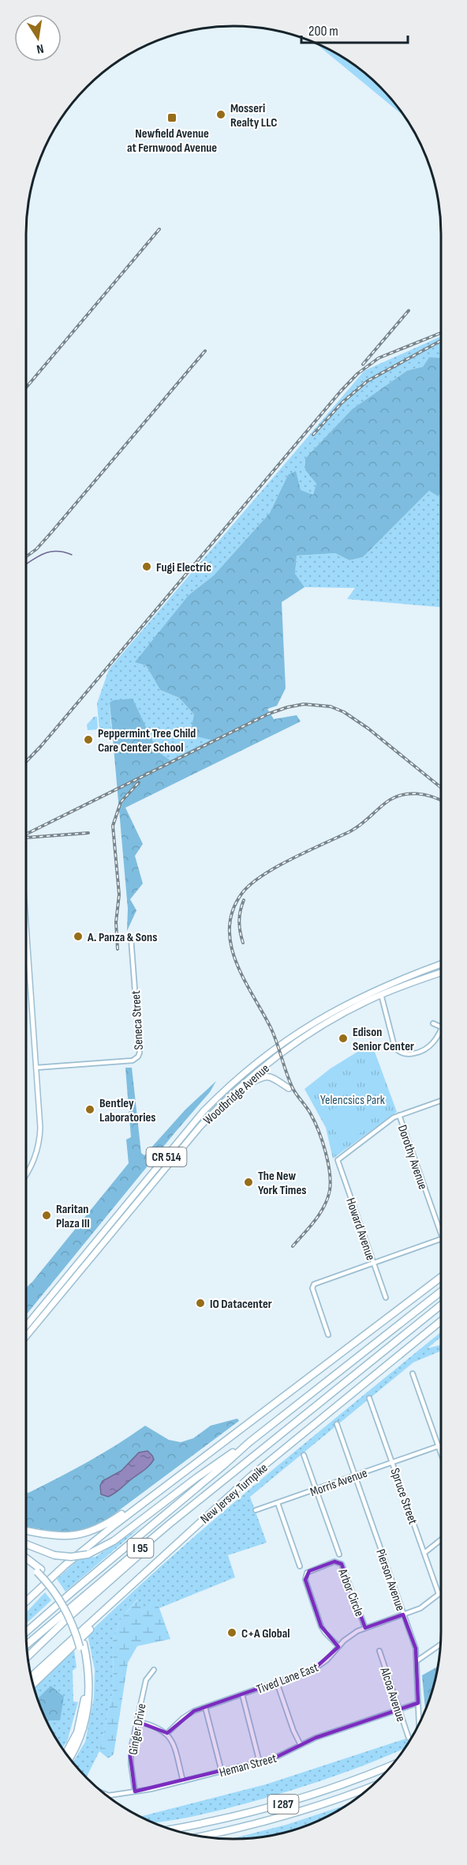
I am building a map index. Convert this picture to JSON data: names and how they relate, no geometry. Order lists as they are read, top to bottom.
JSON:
{
  "streets": {
    "highway": ["New Jersey Turnpike", "I 95", "I 287"],
    "main road": ["Woodbridge Avenue", "CR 514"],
    "street": [
      "Seneca Street",
      "Dorothy Avenue",
      "Howard Avenue",
      "Morris Avenue",
      "Spruce Street",
      "Pierson Avenue",
      "Arbor Circle",
      "Tived Lane East",
      "Alcoa Avenue",
      "Ginger Drive",
      "Heman Street"
    ]
  },
  "crossings": [
    ["Dorothy Avenue", "Howard Avenue"],
    ["Morris Avenue", "Spruce Street"],
    ["Morris Avenue", "Pierson Avenue"],
    ["Spruce Street", "Tived Lane East"],
    ["Pierson Avenue", "Tived Lane East"],
    ["Pierson Avenue", "Heman Street"],
    ["Arbor Circle", "Tived Lane East"],
    ["Alcoa Avenue", "Heman Street"],
    ["Ginger Drive", "Heman Street"]
  ],
  "parks": ["Yelencsics Park"],
  "places": {
    "other": [
      "Mosseri Realty LLC",
      "Fugi Electric",
      "Peppermint Tree Child Care Center School",
      "A. Panza & Sons",
      "Edison Senior Center",
      "Bentley Laboratories",
      "The New York Times",
      "Raritan Plaza III",
      "IO Datacenter",
      "C+A Global"
    ],
    "transit": ["Newfield Avenue at Fernwood Avenue"]
  },
  "scale_bar": "200 m",
  "north": "bottom"
}
